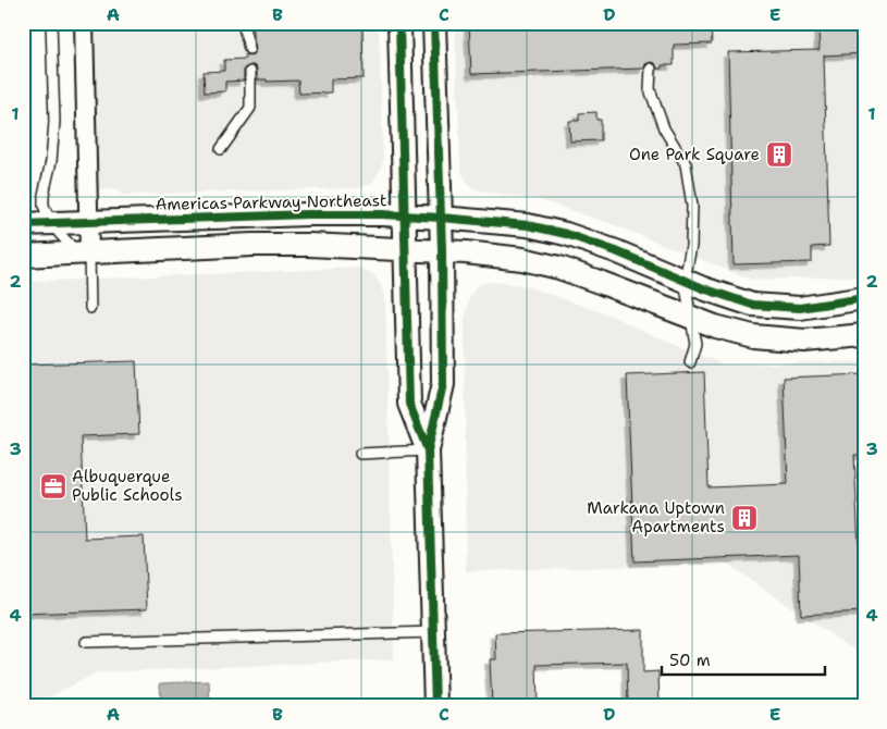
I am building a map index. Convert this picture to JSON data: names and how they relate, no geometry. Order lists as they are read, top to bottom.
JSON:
{
  "streets": {
    "street": ["Americas Parkway Northeast"]
  },
  "places": {
    "building": ["One Park Square", "Markana Uptown Apartments"],
    "office": ["Albuquerque Public Schools"]
  },
  "scale_bar": "50 m",
  "grid": {
    "columns": [
      "A",
      "B",
      "C",
      "D",
      "E"
    ],
    "rows": [
      "1",
      "2",
      "3",
      "4"
    ]
  }
}
